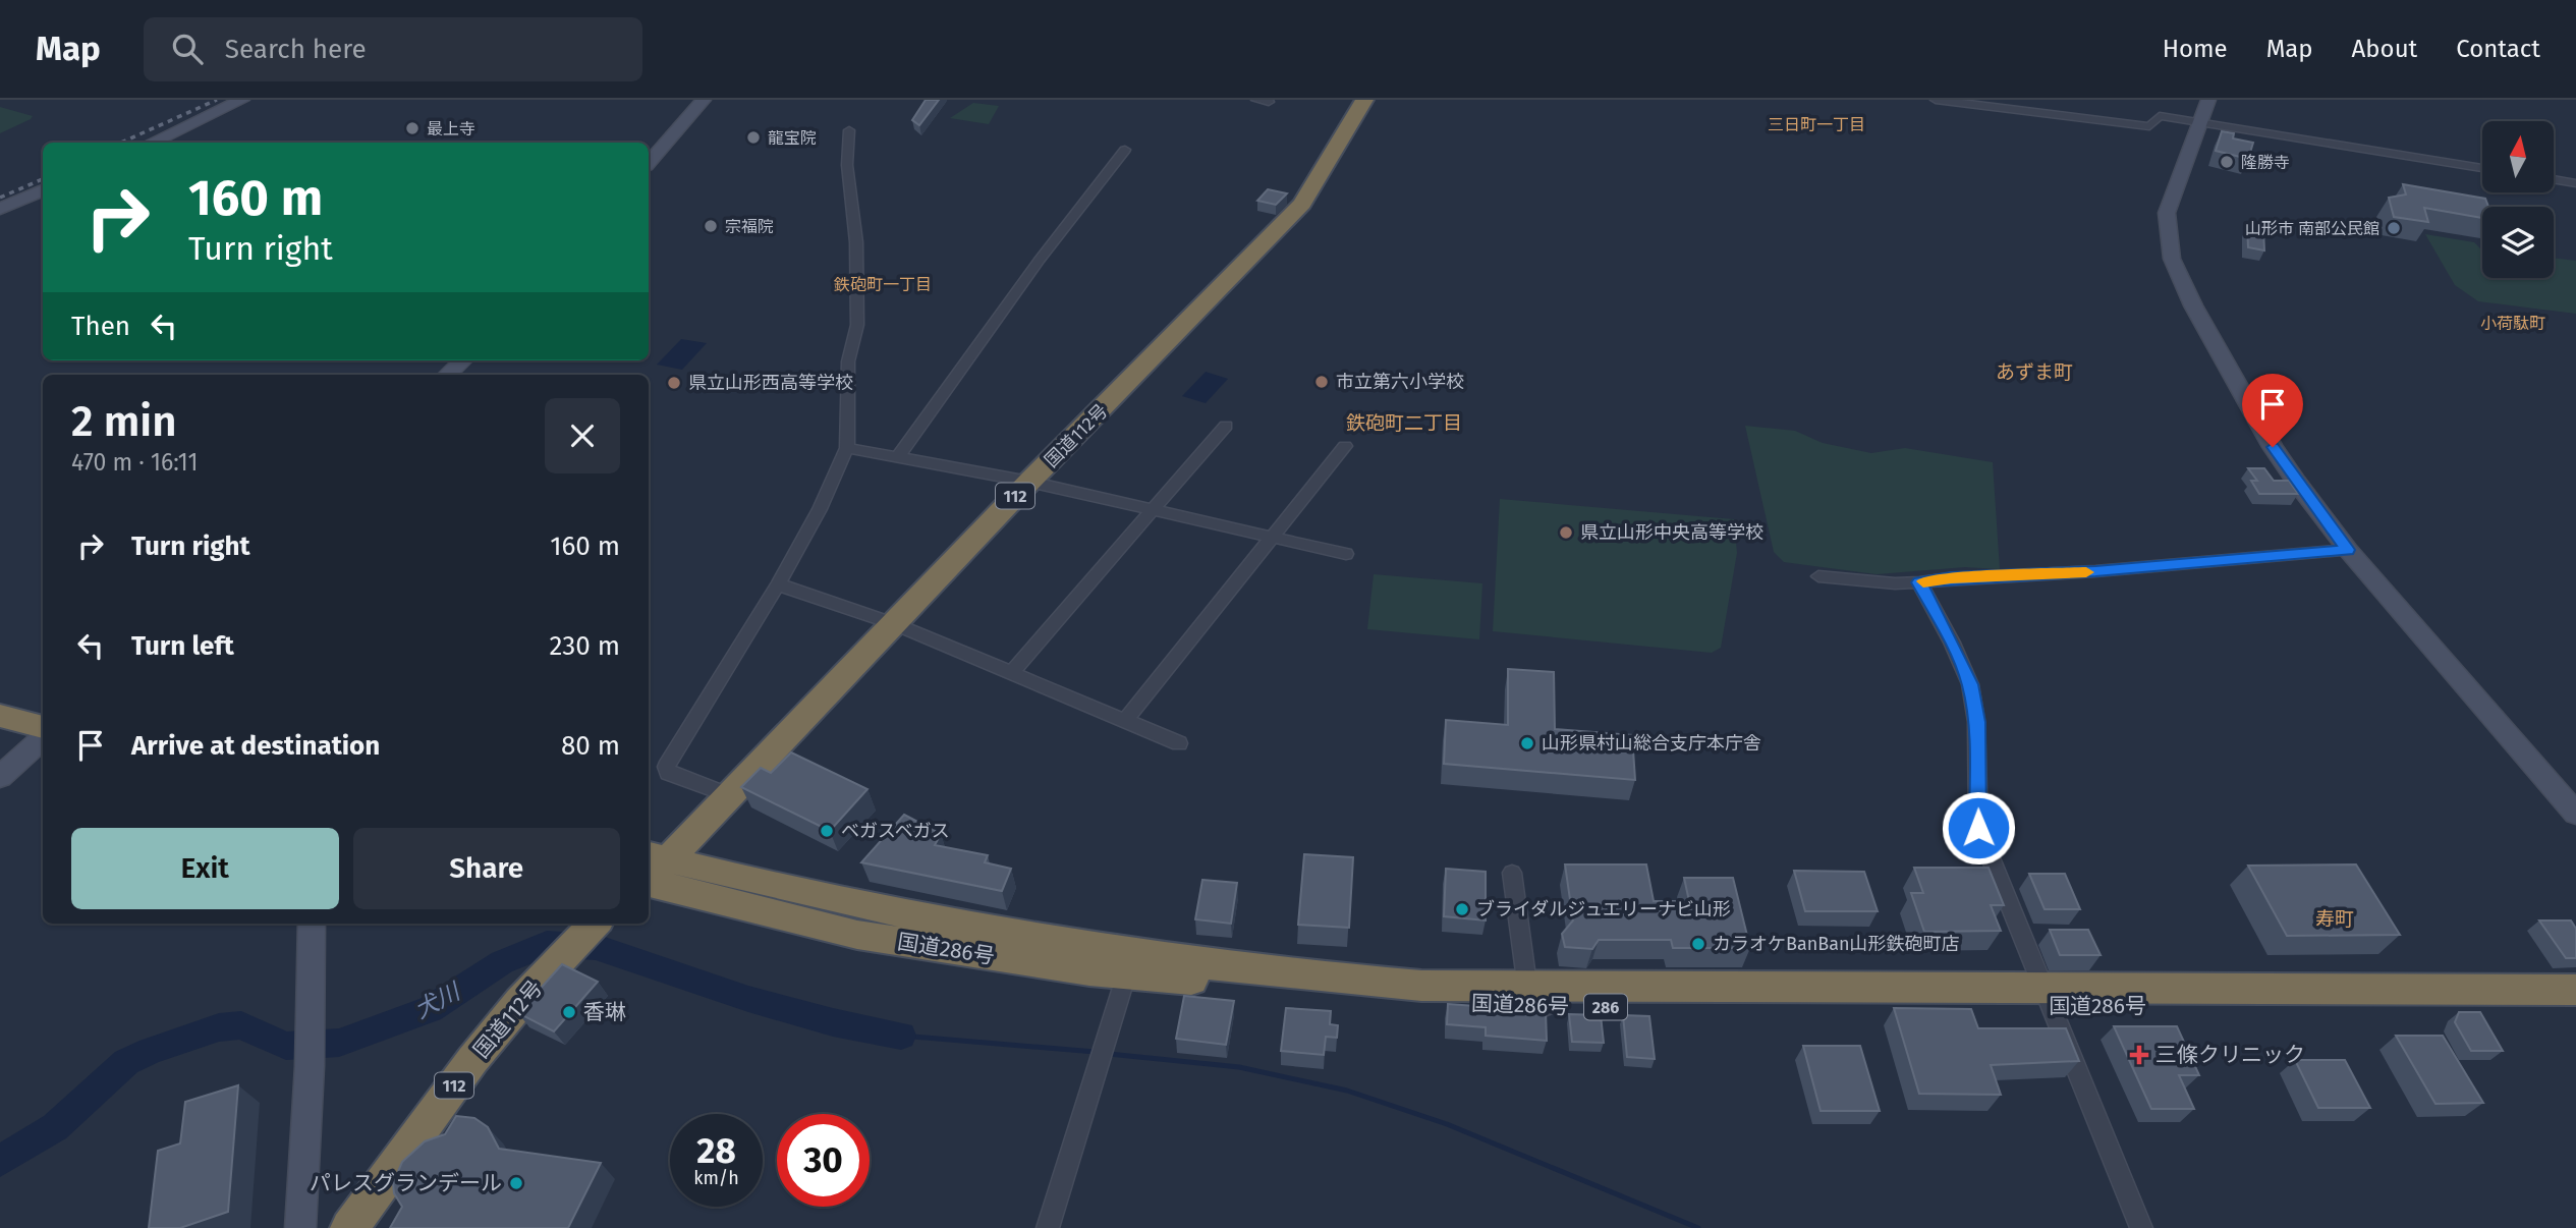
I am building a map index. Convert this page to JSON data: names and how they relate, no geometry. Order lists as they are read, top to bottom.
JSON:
{
  "streets": {
    "highway": [
      "国道112号",
      "112",
      "国道286号",
      "286"
    ]
  },
  "crossings": [
    ["国道112号", "国道286号"]
  ],
  "districts": [
    "三日町一丁目",
    "鉄砲町一丁目",
    "小荷駄町",
    "あずま町",
    "鉄砲町二丁目",
    "寿町"
  ],
  "water": ["犬川"],
  "places": {
    "other": [
      "最上寺",
      "龍宝院",
      "隆勝寺",
      "宗福院",
      "山形市 南部公民館",
      "市立第六小学校",
      "県立山形西高等学校",
      "県立山形中央高等学校",
      "山形県村山総合支庁本庁舎",
      "ベガスベガス",
      "ブライダルジュエリーナビ山形",
      "カラオケBanBan山形鉄砲町店",
      "香琳",
      "パレスグランデール"
    ],
    "health": ["三條クリニック"]
  },
  "north": "top",
  "page": {
    "header": "Map",
    "search": "Search here",
    "nav": [
      "Home",
      "Map",
      "About",
      "Contact"
    ],
    "turn": ["160 m", "Turn right"],
    "then": "Then",
    "heading": ["2 min", "470 m · 16:11"],
    "list": [
      {
        "name": "Turn right",
        "value": "160 m"
      },
      {
        "name": "Turn left",
        "value": "230 m"
      },
      {
        "name": "Arrive at destination",
        "value": "80 m"
      }
    ],
    "buttons": ["Exit", "Share"],
    "speed": "28 km/h",
    "limit": "30"
  }
}
